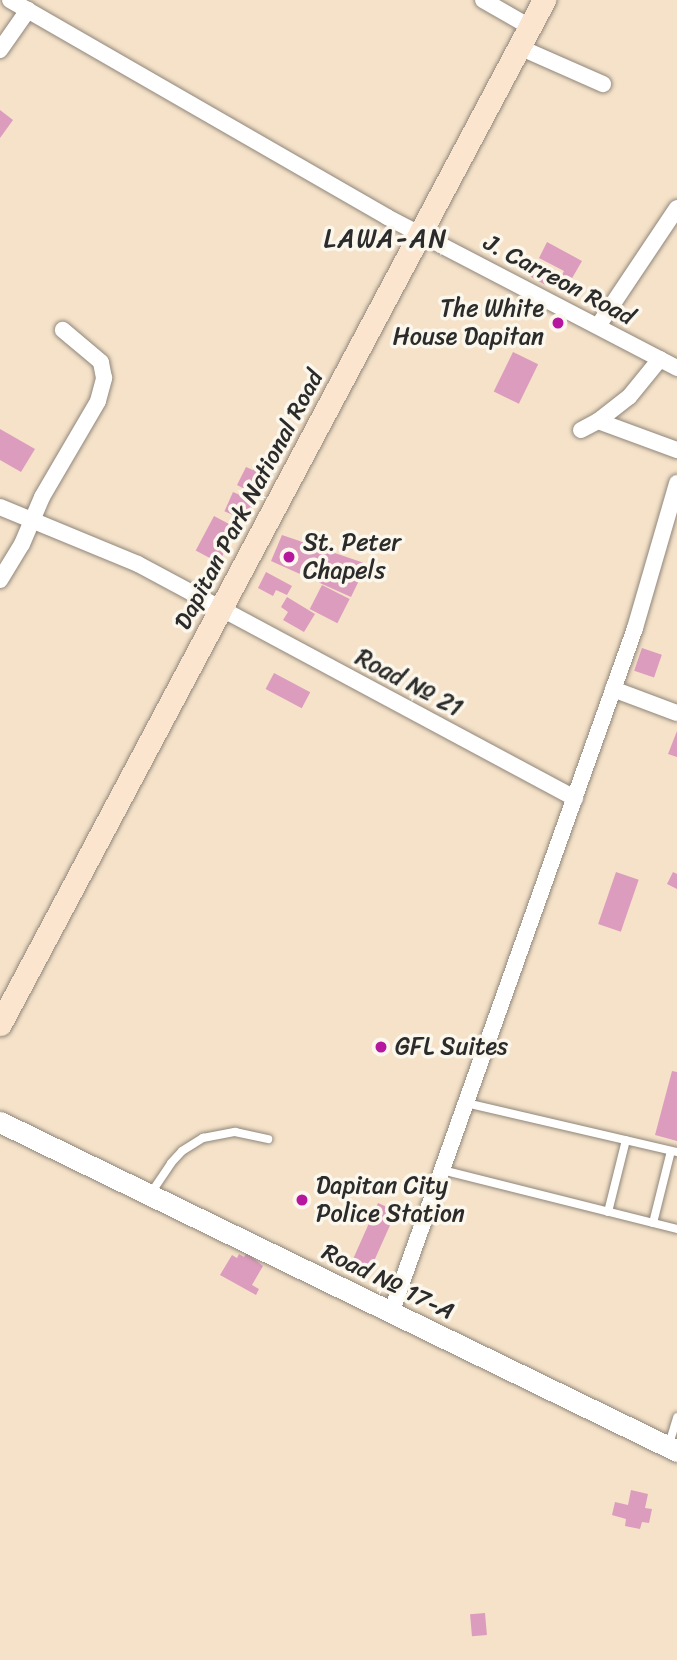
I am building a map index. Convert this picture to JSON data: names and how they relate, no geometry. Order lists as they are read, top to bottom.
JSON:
{
  "streets": {
    "main road": ["Dapitan Park National Road"],
    "street": ["J. Carreon Road", "Road № 21", "Road № 17-A"]
  },
  "crossings": [
    ["J. Carreon Road", "Dapitan Park National Road"],
    ["Dapitan Park National Road", "Road № 21"]
  ],
  "districts": ["LAWA-AN"],
  "places": [
    "The White House Dapitan",
    "St. Peter Chapels",
    "GFL Suites",
    "Dapitan City Police Station"
  ]
}
